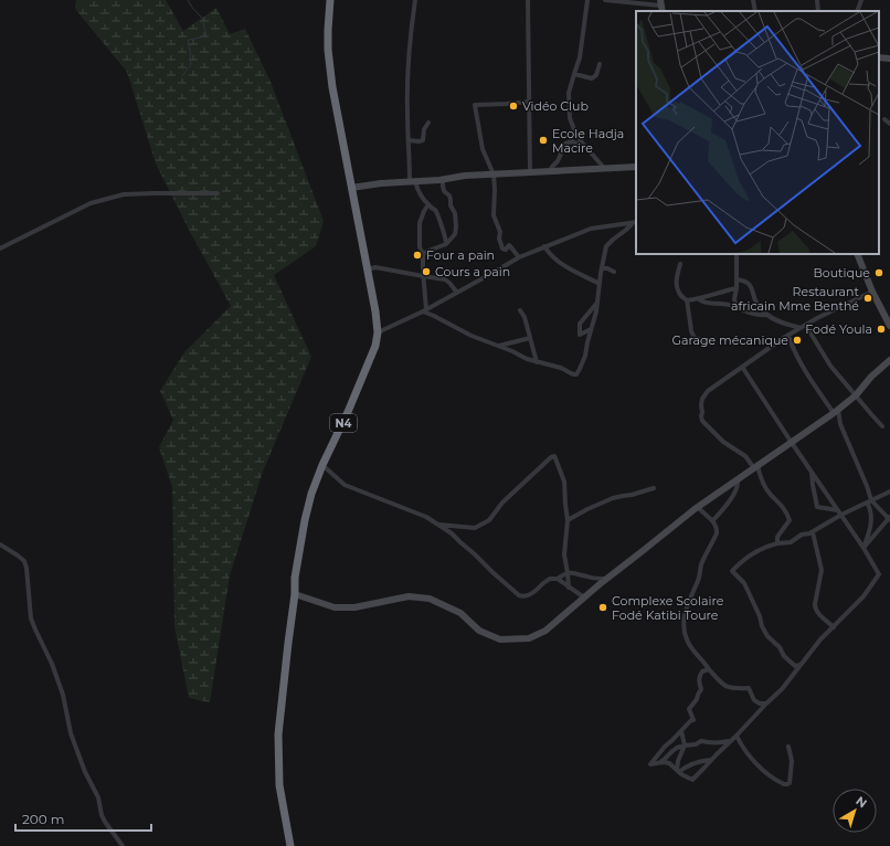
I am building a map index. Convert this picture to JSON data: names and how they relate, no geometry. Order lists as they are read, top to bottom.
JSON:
{
  "streets": {
    "highway": ["N4"]
  },
  "places": [
    "Vidéo Club",
    "Ecole Hadja Macire",
    "Four a pain",
    "Cours a pain",
    "Boutique",
    "Restaurant africain Mme Benthé",
    "Fodé Youla",
    "Garage mécanique",
    "Complexe Scolaire Fodé Katibi Toure"
  ],
  "scale_bar": "200 m",
  "north": "top right"
}
